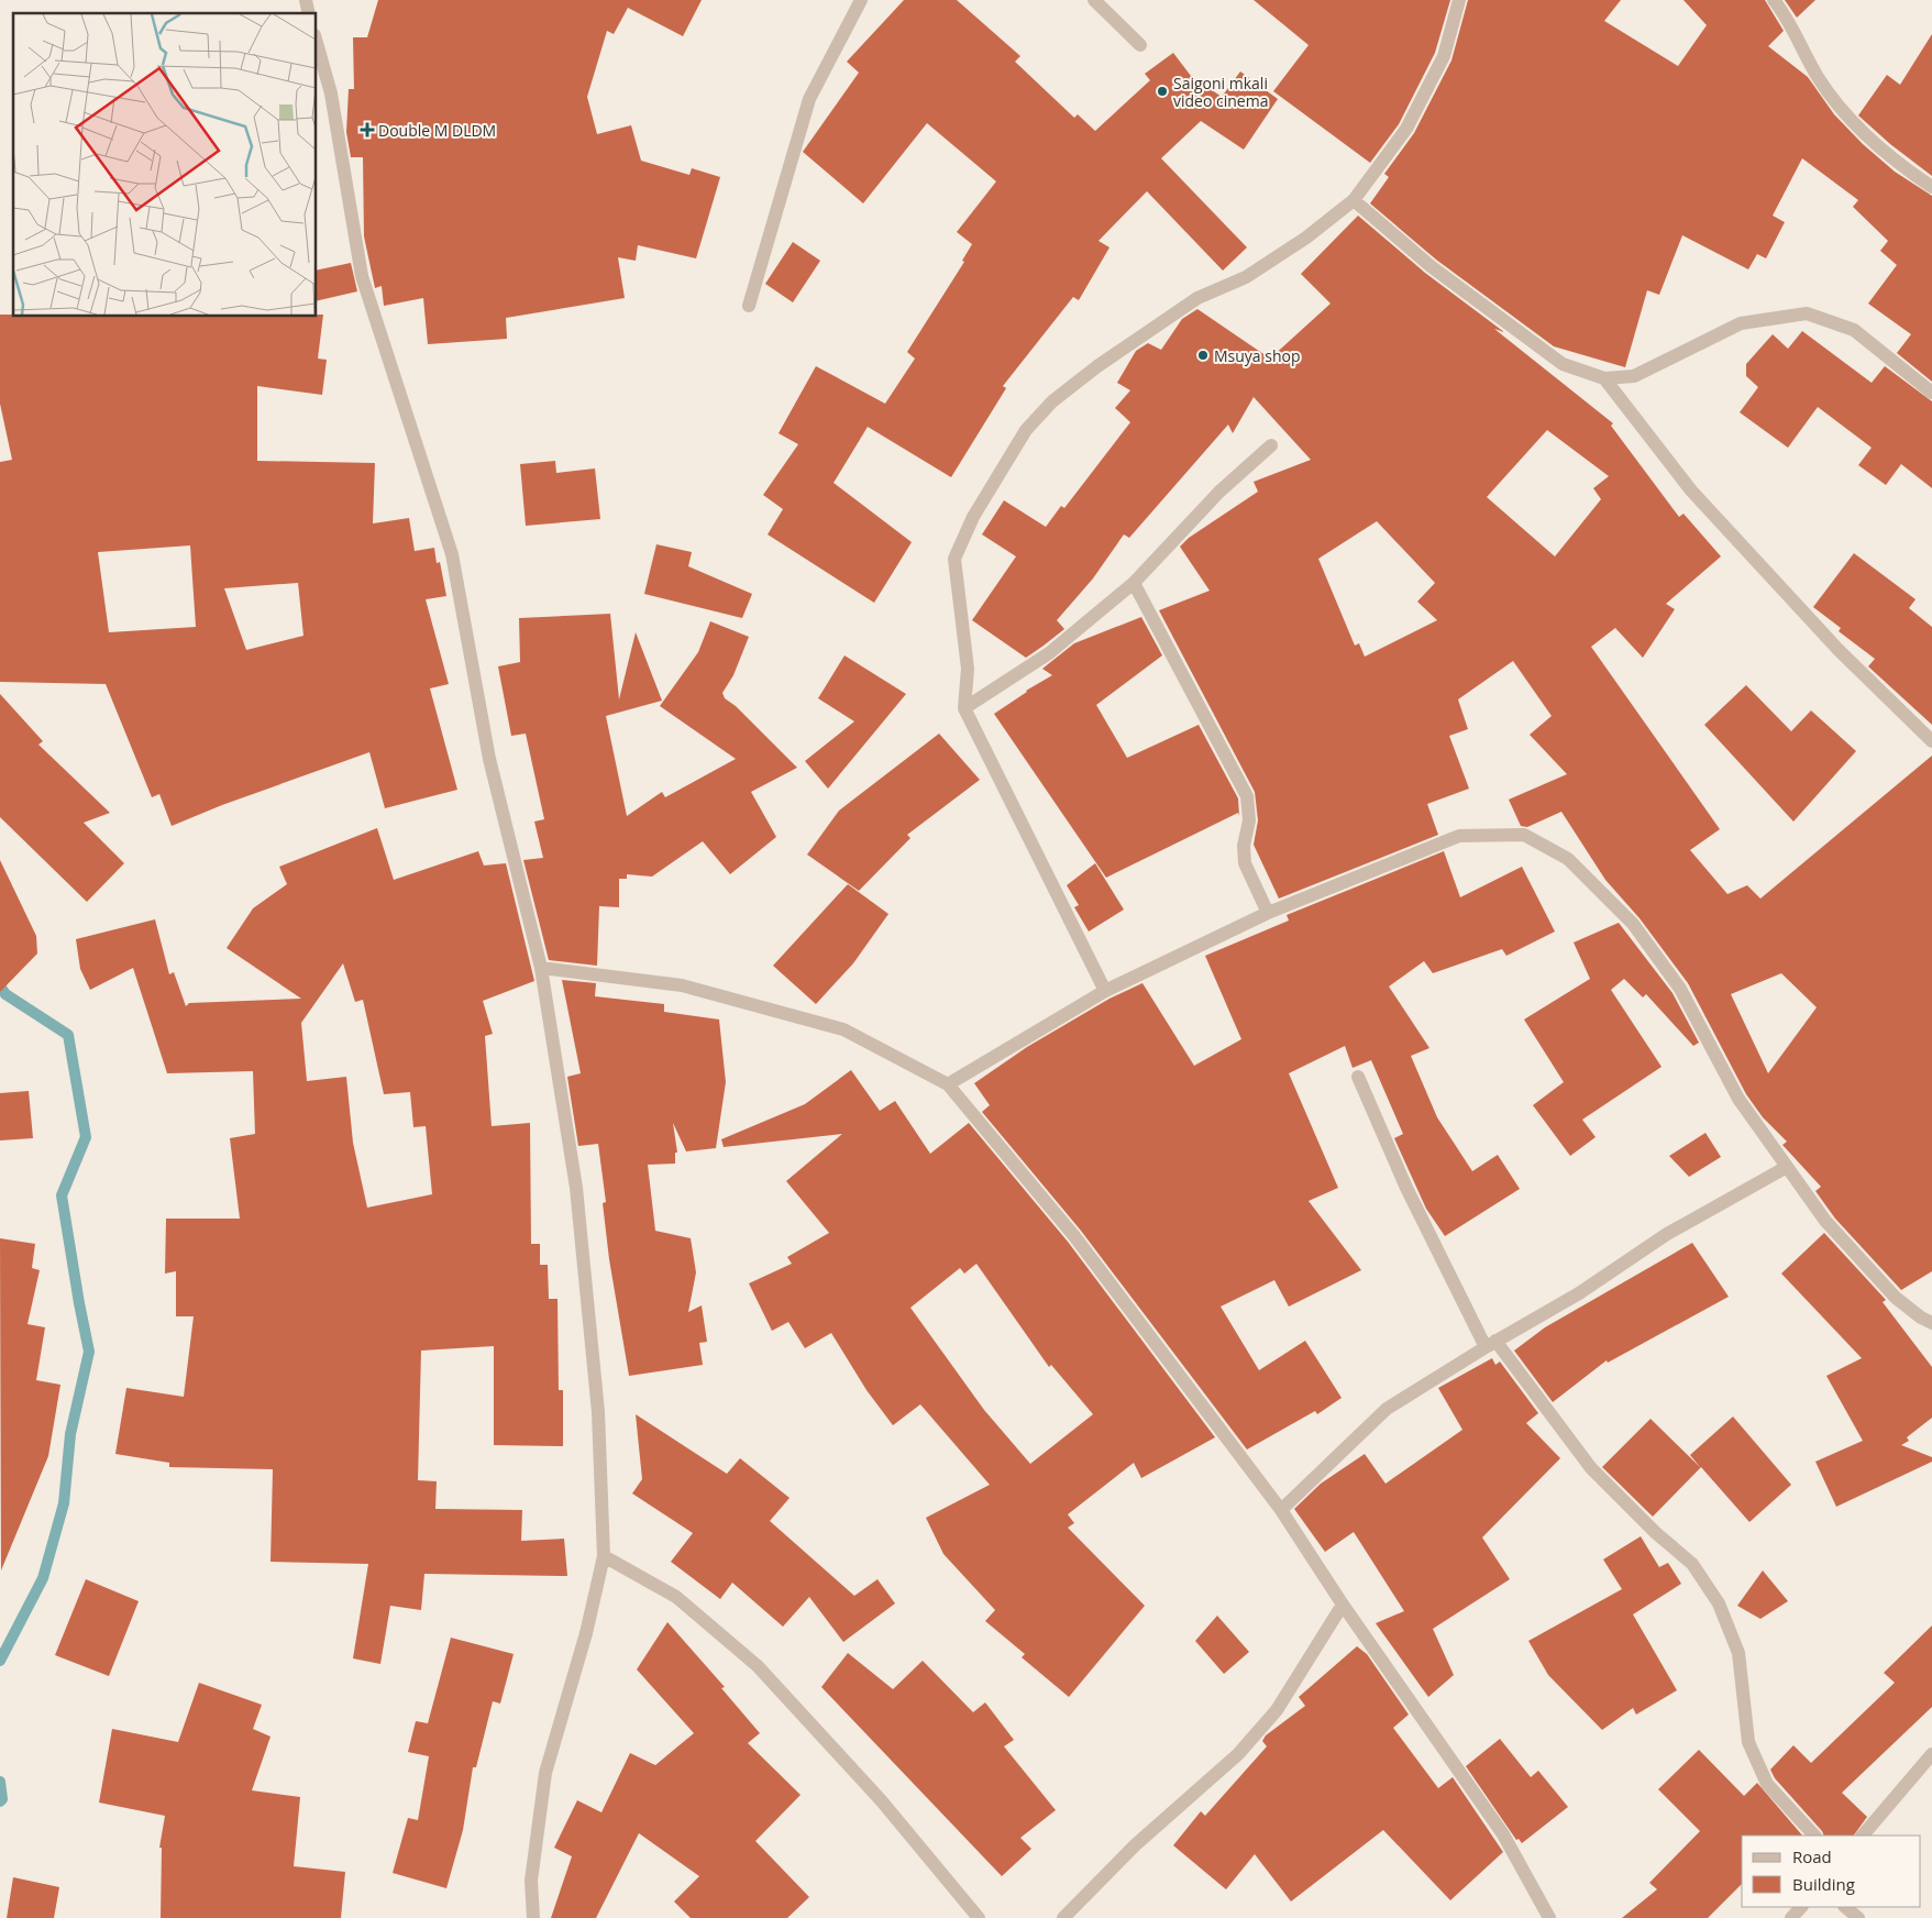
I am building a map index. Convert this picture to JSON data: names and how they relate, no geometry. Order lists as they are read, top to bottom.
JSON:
{
  "places": {
    "other": ["Saigoni mkali video cinema", "Msuya shop"],
    "health": ["Double M DLDM"]
  },
  "legend": ["Road", "Building"]
}
